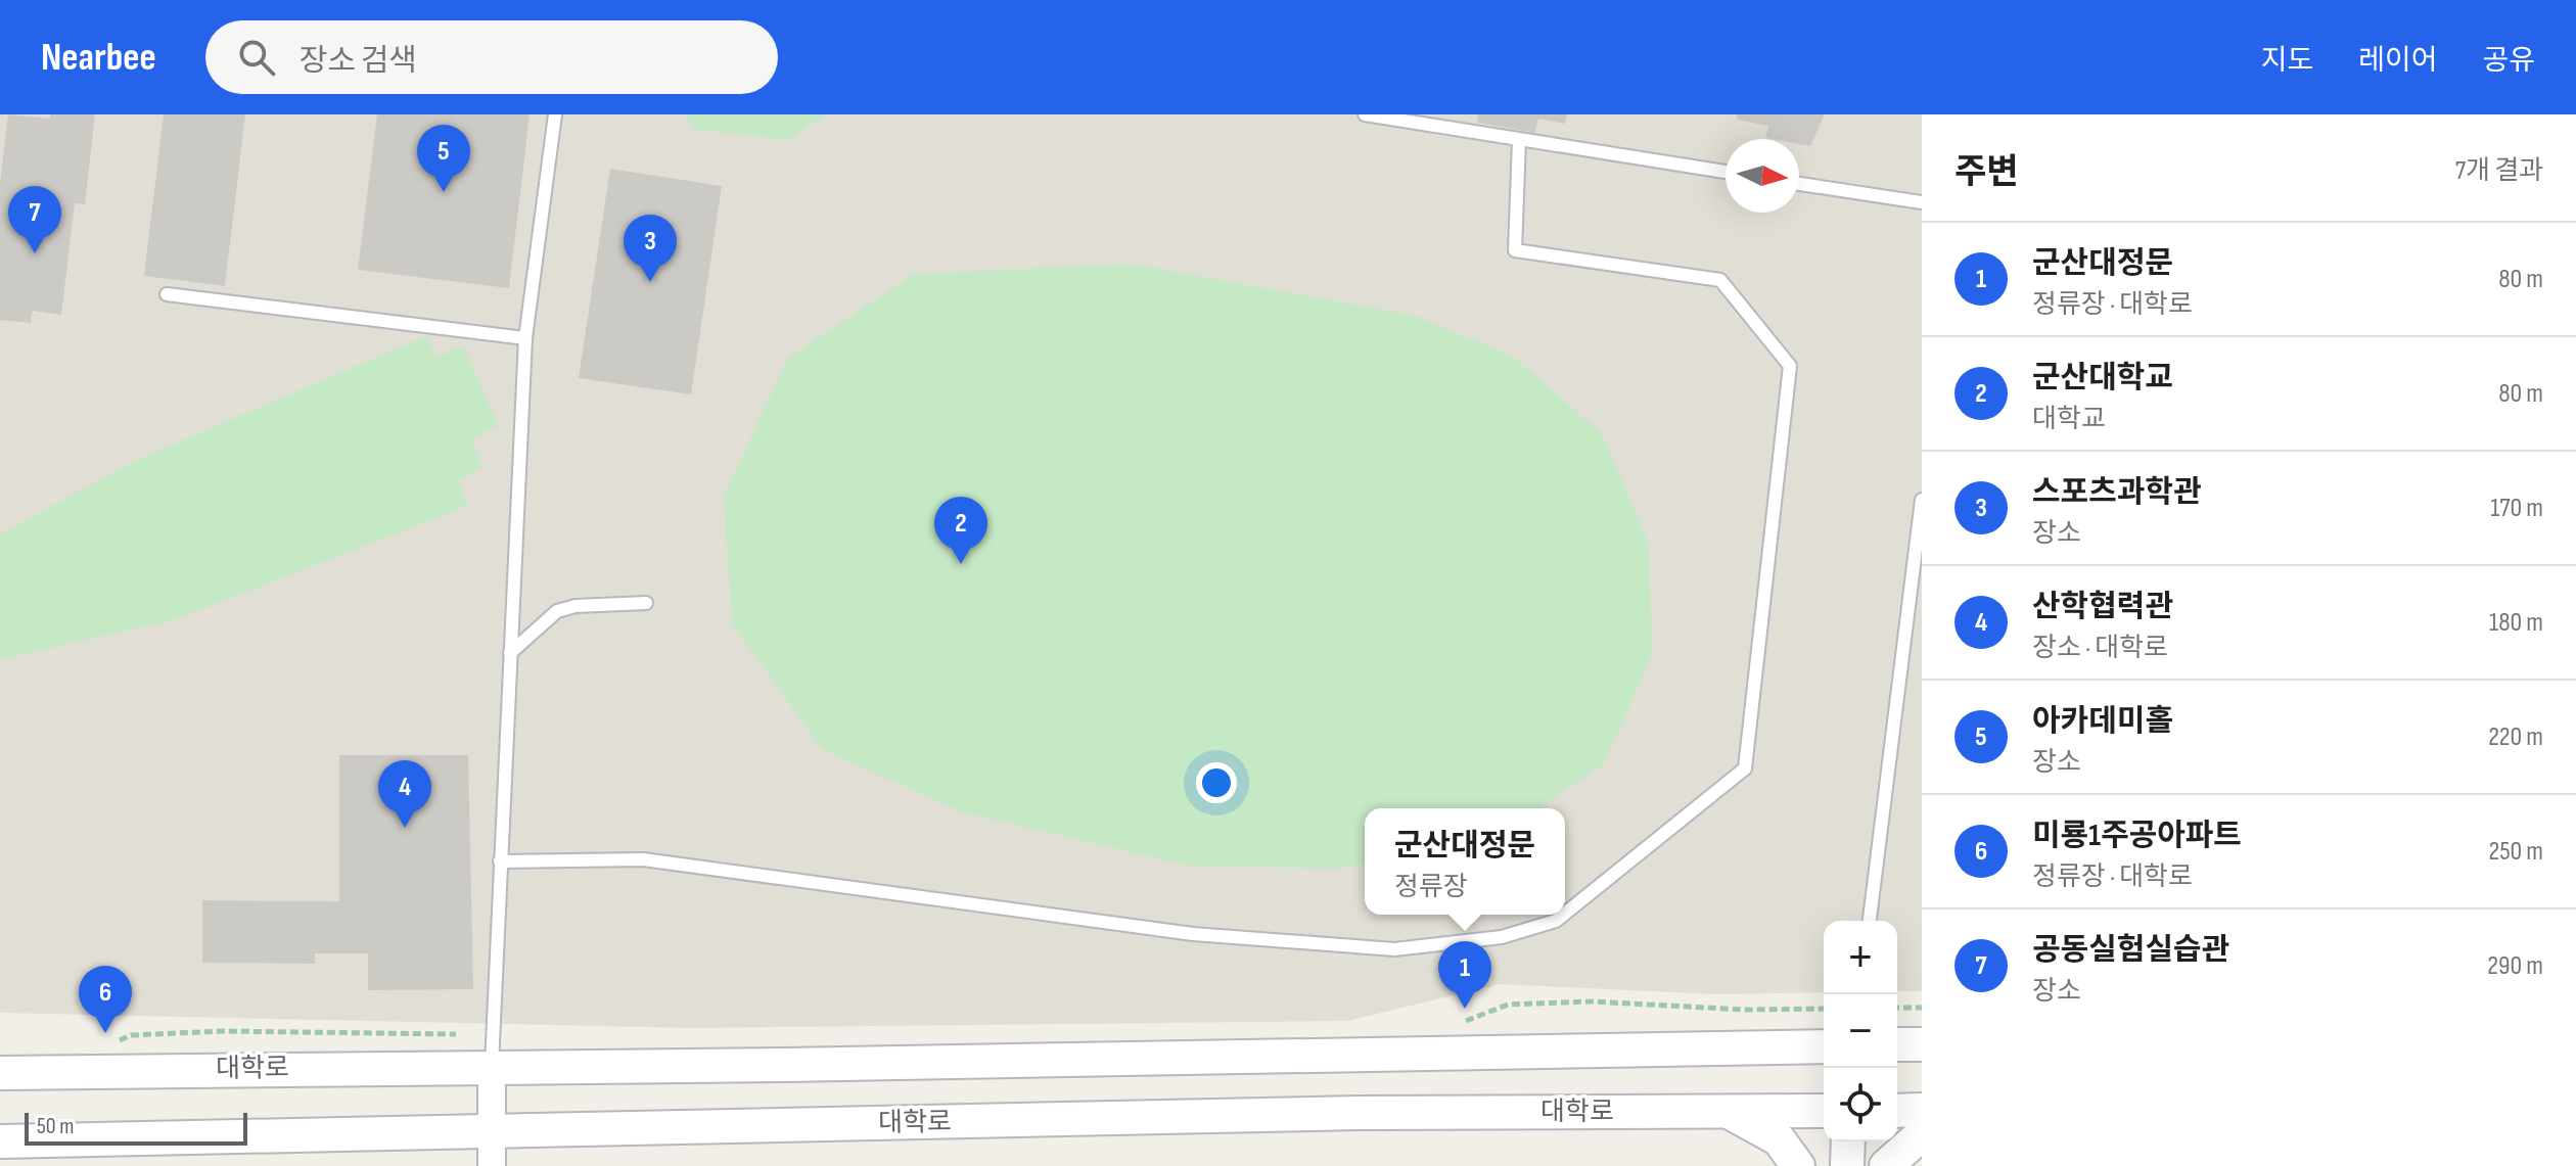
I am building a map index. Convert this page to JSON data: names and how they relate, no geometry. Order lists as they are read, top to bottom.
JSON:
{
  "streets": {
    "street": ["대학로"]
  },
  "scale_bar": "50 m",
  "north": "right",
  "page": {
    "header": "Nearbee",
    "search": "장소 검색",
    "nav": ["지도", "레이어", "공유"],
    "heading": ["주변", "7개 결과"],
    "pins": [
      "5",
      "7",
      "3",
      "2",
      "4",
      "1",
      "6"
    ],
    "list": [
      {
        "mark": "1",
        "name": "군산대정문",
        "note": "정류장 · 대학로",
        "value": "80 m"
      },
      {
        "mark": "2",
        "name": "군산대학교",
        "note": "대학교",
        "value": "80 m"
      },
      {
        "mark": "3",
        "name": "스포츠과학관",
        "note": "장소",
        "value": "170 m"
      },
      {
        "mark": "4",
        "name": "산학협력관",
        "note": "장소 · 대학로",
        "value": "180 m"
      },
      {
        "mark": "5",
        "name": "아카데미홀",
        "note": "장소",
        "value": "220 m"
      },
      {
        "mark": "6",
        "name": "미룡1주공아파트",
        "note": "정류장 · 대학로",
        "value": "250 m"
      },
      {
        "mark": "7",
        "name": "공동실험실습관",
        "note": "장소",
        "value": "290 m"
      }
    ],
    "popup": ["군산대정문", "정류장"],
    "map_buttons": ["+", "−"],
    "scale": "50 m"
  }
}
